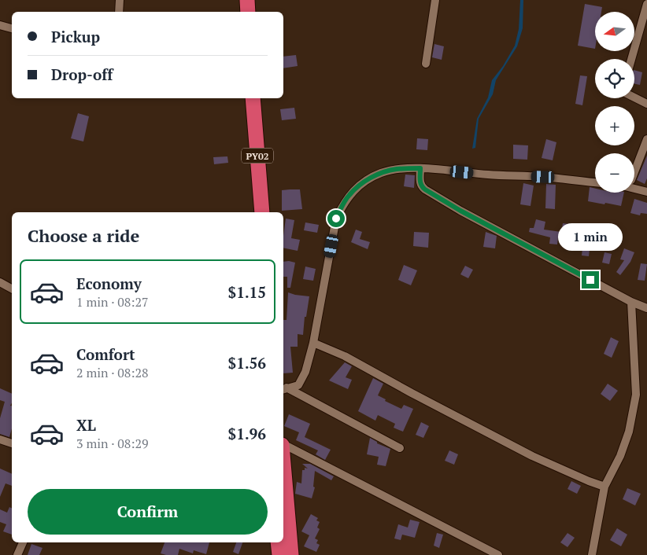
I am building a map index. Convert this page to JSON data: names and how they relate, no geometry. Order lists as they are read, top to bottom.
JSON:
{
  "streets": {
    "highway": ["PY02"]
  },
  "north": "left",
  "page": {
    "map_buttons": ["+", "−"],
    "banner": ["Pickup", "Drop-off"],
    "heading": "Choose a ride",
    "bubble": "1 min",
    "list": [
      {
        "name": "Economy",
        "note": "1 min · 08:27",
        "value": "$1.15"
      },
      {
        "name": "Comfort",
        "note": "2 min · 08:28",
        "value": "$1.56"
      },
      {
        "name": "XL",
        "note": "3 min · 08:29",
        "value": "$1.96"
      }
    ],
    "buttons": "Confirm"
  }
}
